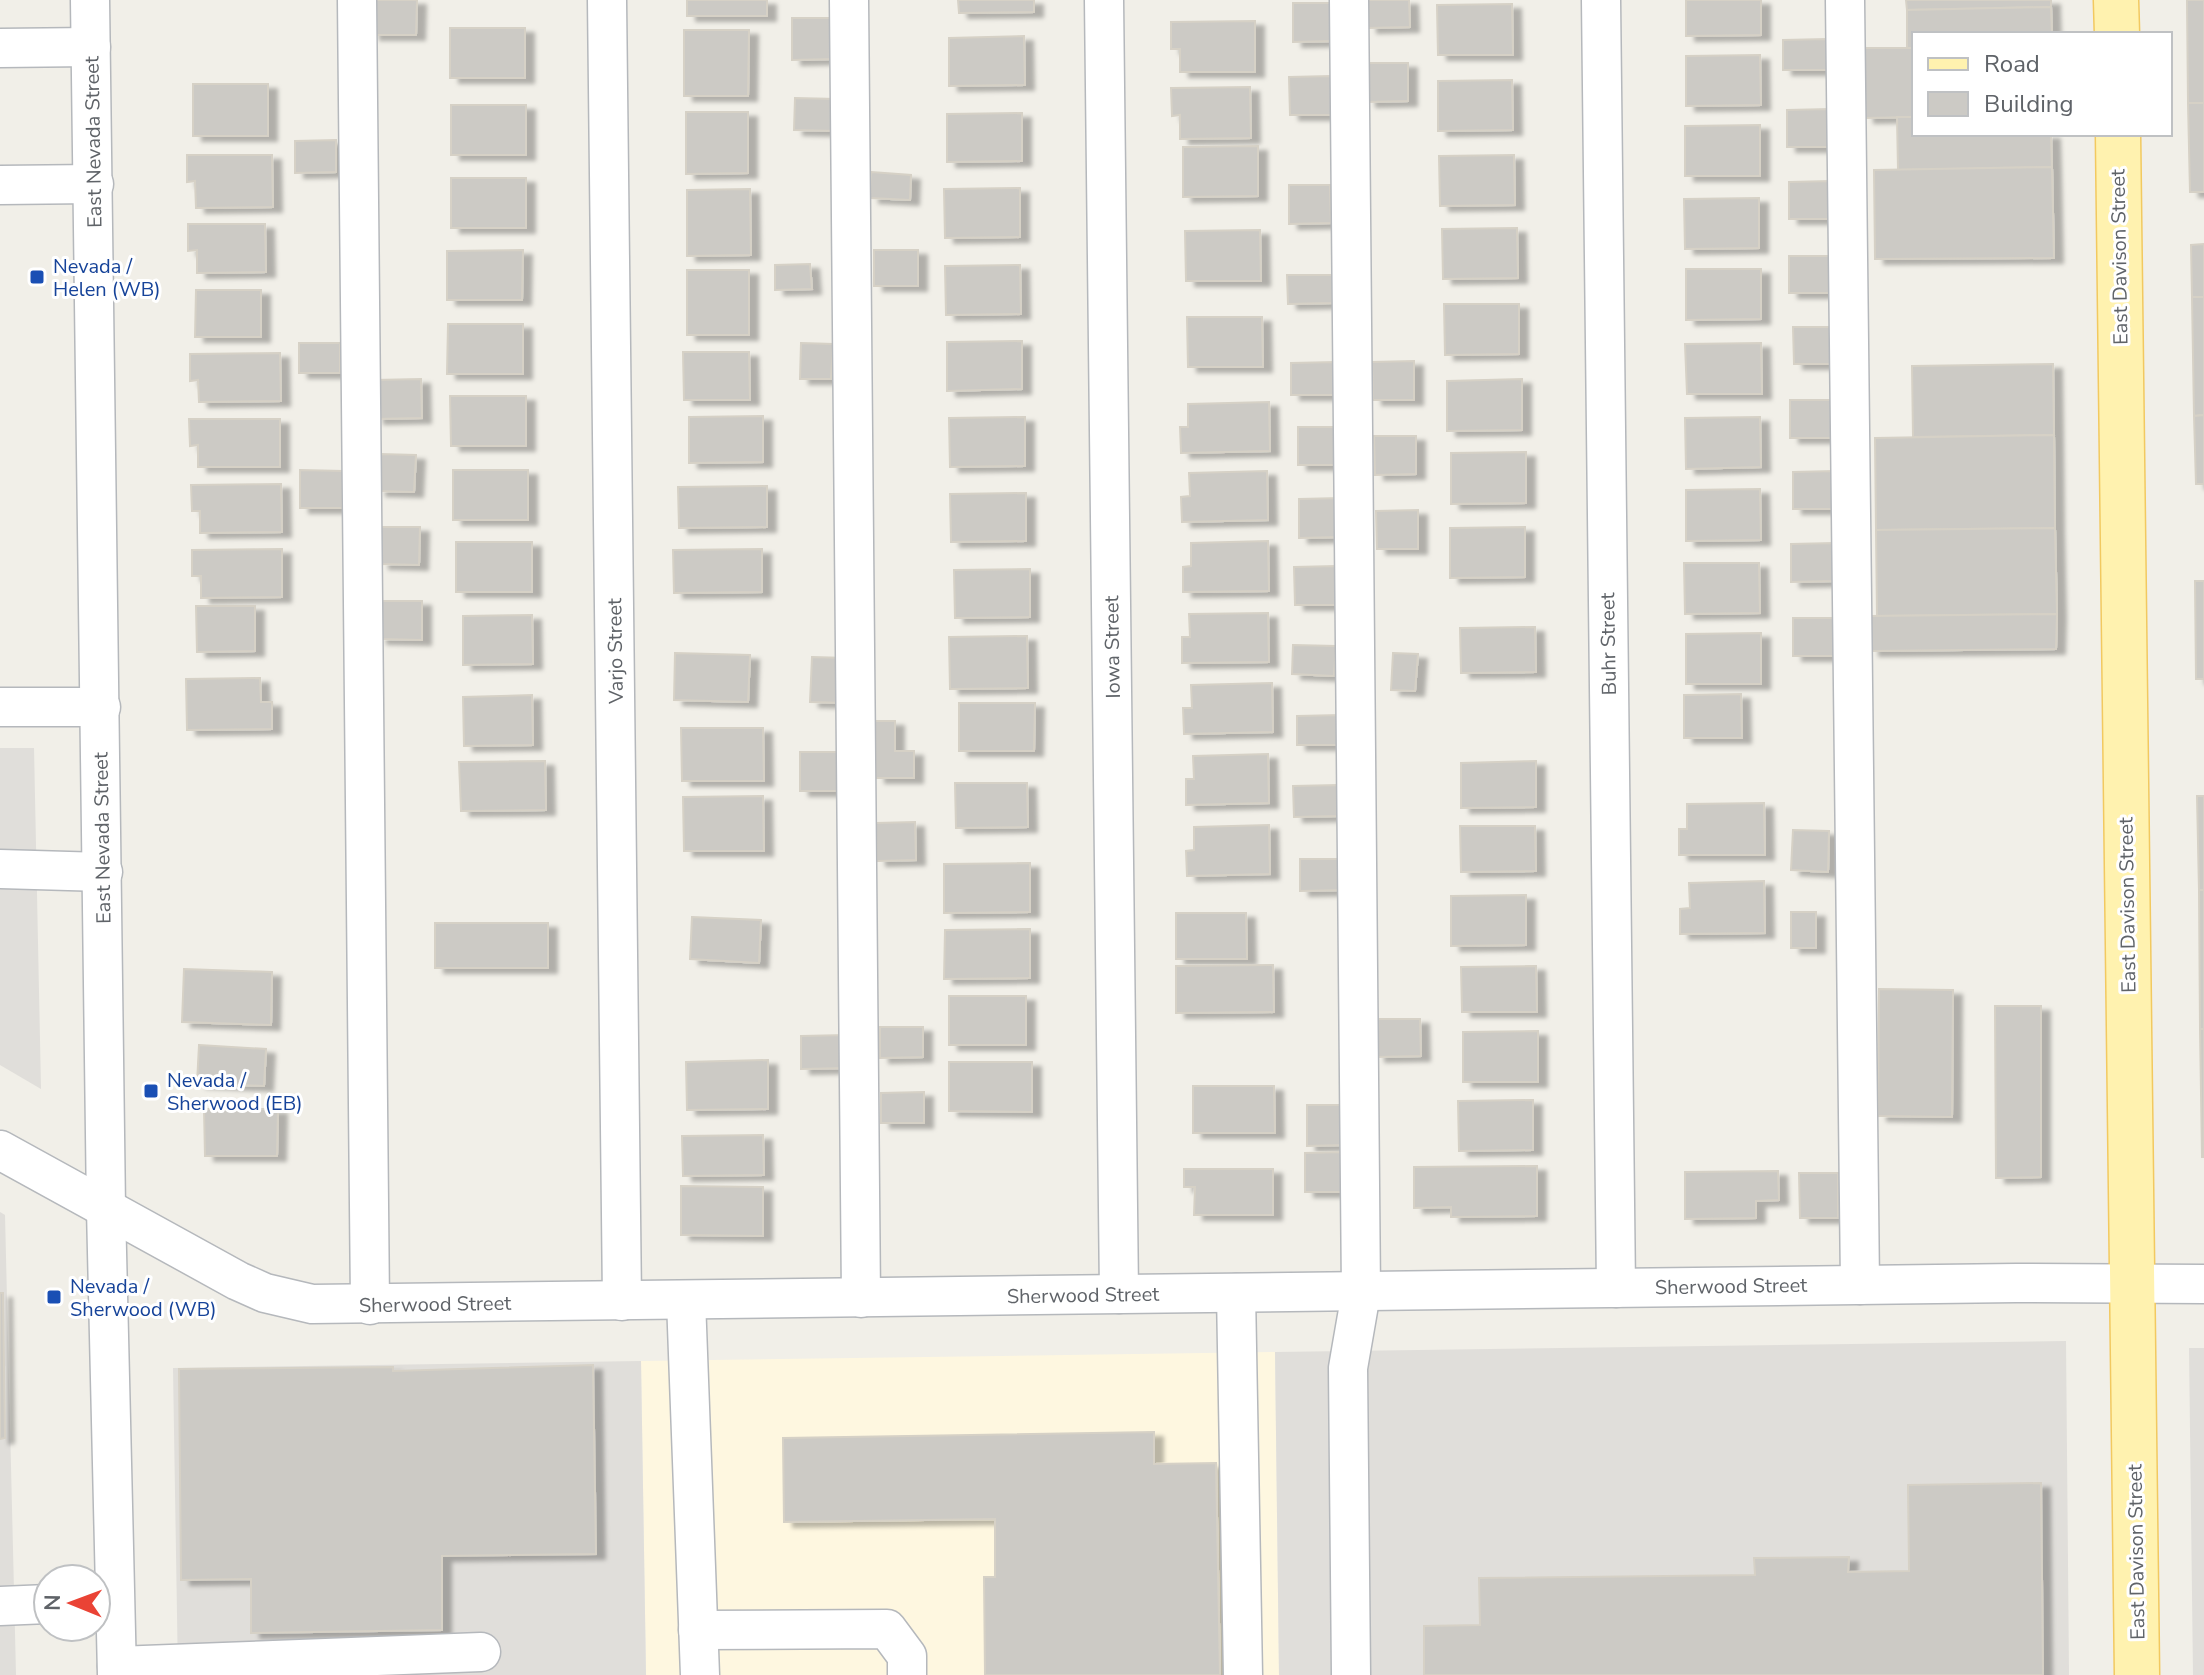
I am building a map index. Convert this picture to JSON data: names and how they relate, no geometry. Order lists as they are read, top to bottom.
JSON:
{
  "streets": {
    "main road": ["East Davison Street"],
    "street": [
      "East Nevada Street",
      "Buhr Street",
      "Iowa Street",
      "Varjo Street",
      "Sherwood Street"
    ]
  },
  "crossings": [
    ["East Nevada Street", "Sherwood Street"],
    ["East Davison Street", "Sherwood Street"],
    ["Buhr Street", "Sherwood Street"],
    ["Iowa Street", "Sherwood Street"],
    ["Varjo Street", "Sherwood Street"]
  ],
  "places": {
    "transit": ["Nevada / Helen (WB)", "Nevada / Sherwood (EB)", "Nevada / Sherwood (WB)"]
  },
  "legend": ["Road", "Building"],
  "north": "left"
}
